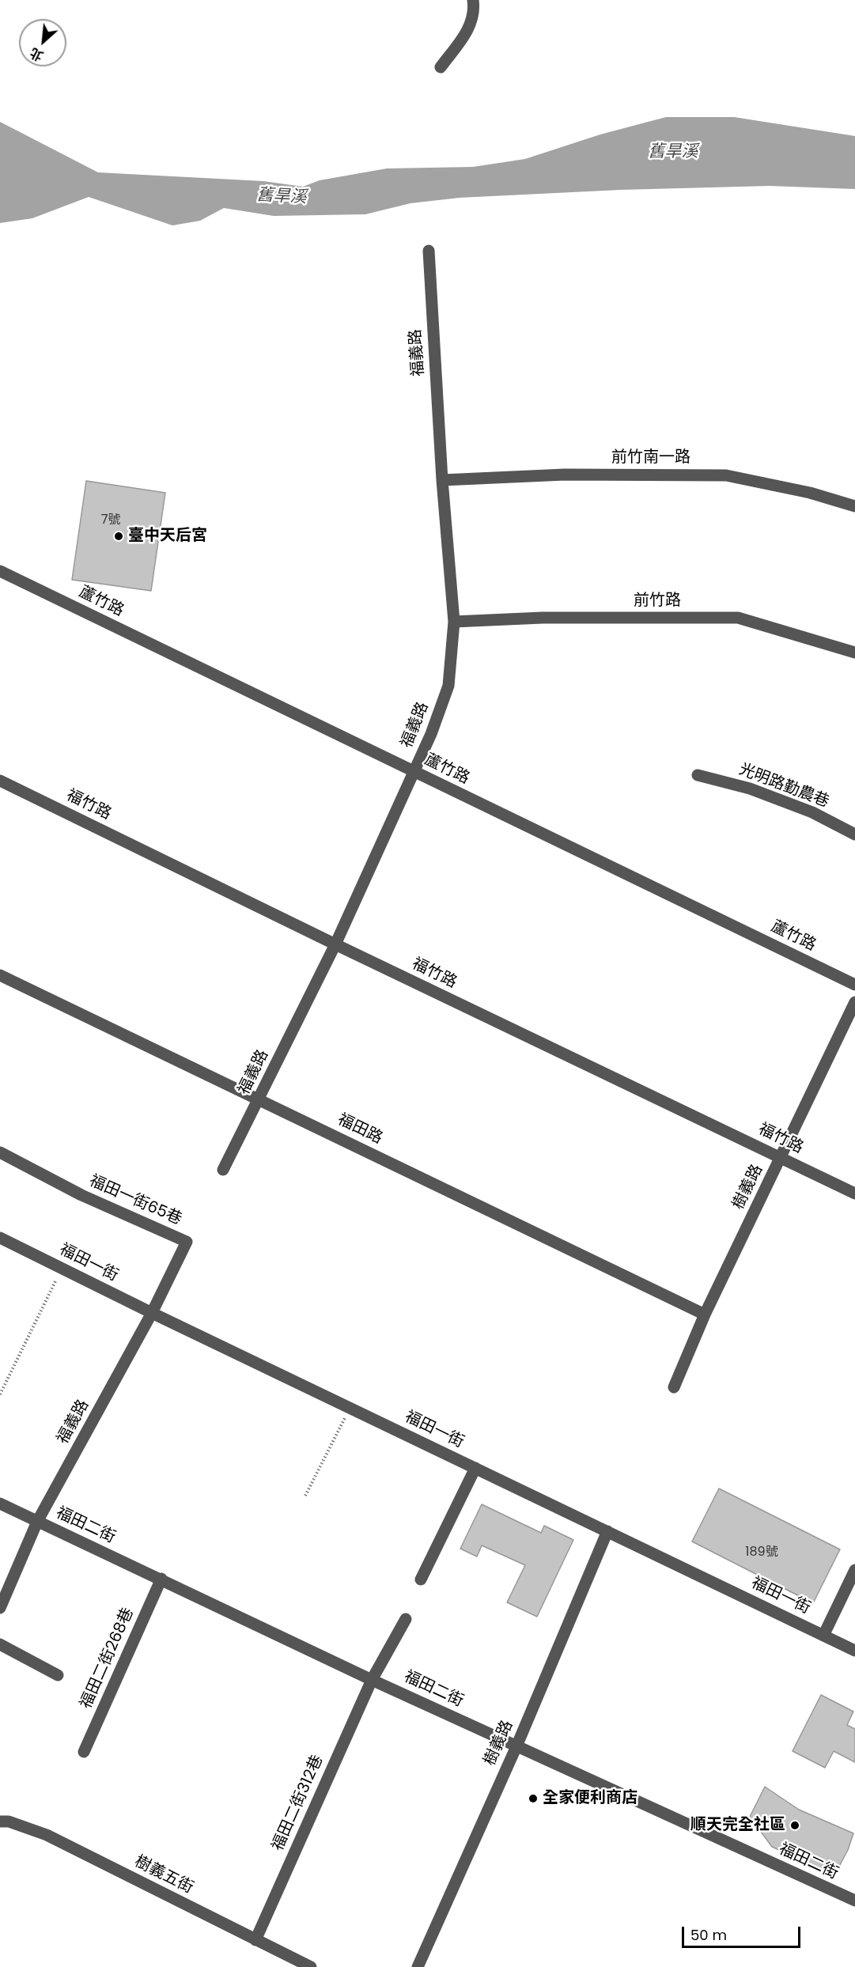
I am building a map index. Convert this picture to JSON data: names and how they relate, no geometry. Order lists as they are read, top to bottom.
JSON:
{
  "streets": {
    "street": [
      "福義路",
      "前竹南一路",
      "前竹路",
      "蘆竹路",
      "光明路勤農巷",
      "福竹路",
      "福田路",
      "樹義路",
      "福田一街65巷",
      "福田一街",
      "福田二街",
      "福田二街268巷",
      "福田二街312巷",
      "樹義五街"
    ]
  },
  "crossings": [
    ["福義路", "前竹南一路"],
    ["福義路", "前竹路"],
    ["福義路", "蘆竹路"],
    ["福義路", "福竹路"],
    ["福義路", "福田路"],
    ["福義路", "福田一街65巷"],
    ["福義路", "福田一街"],
    ["福義路", "福田二街"],
    ["福竹路", "樹義路"],
    ["福田路", "樹義路"],
    ["樹義路", "福田一街"],
    ["樹義路", "福田二街"],
    ["福田一街65巷", "福田一街"],
    ["福田二街", "福田二街268巷"],
    ["福田二街", "福田二街312巷"],
    ["福田二街312巷", "樹義五街"]
  ],
  "water": ["舊旱溪"],
  "places": ["臺中天后宮", "全家便利商店", "順天完全社區"],
  "house_numbers": ["7號", "189號"],
  "scale_bar": "50 m",
  "north": "bottom left"
}
